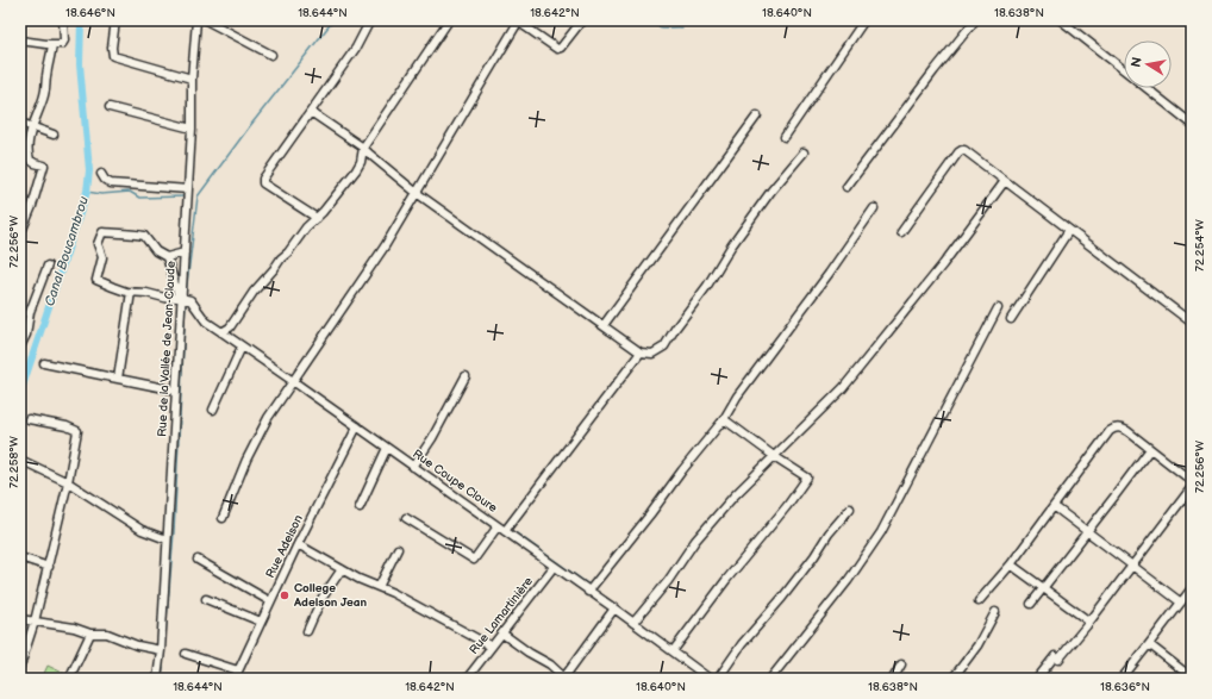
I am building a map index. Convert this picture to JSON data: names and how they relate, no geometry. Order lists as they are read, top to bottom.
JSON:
{
  "streets": {
    "street": [
      "Rue de la Vallée de Jean-Claude",
      "Rue Coupe Cloure",
      "Rue Adelson",
      "Rue Lamartinière"
    ]
  },
  "crossings": [
    ["Rue de la Vallée de Jean-Claude", "Rue Coupe Cloure"],
    ["Rue Coupe Cloure", "Rue Adelson"],
    ["Rue Coupe Cloure", "Rue Lamartinière"]
  ],
  "water": ["Canal Boucambrou"],
  "places": ["College Adelson Jean"],
  "north": "left",
  "coordinates": [
    "18.646°N",
    "18.644°N",
    "18.642°N",
    "18.640°N",
    "18.638°N",
    "72.256°W",
    "72.254°W",
    "72.258°W",
    "18.636°N"
  ]
}
